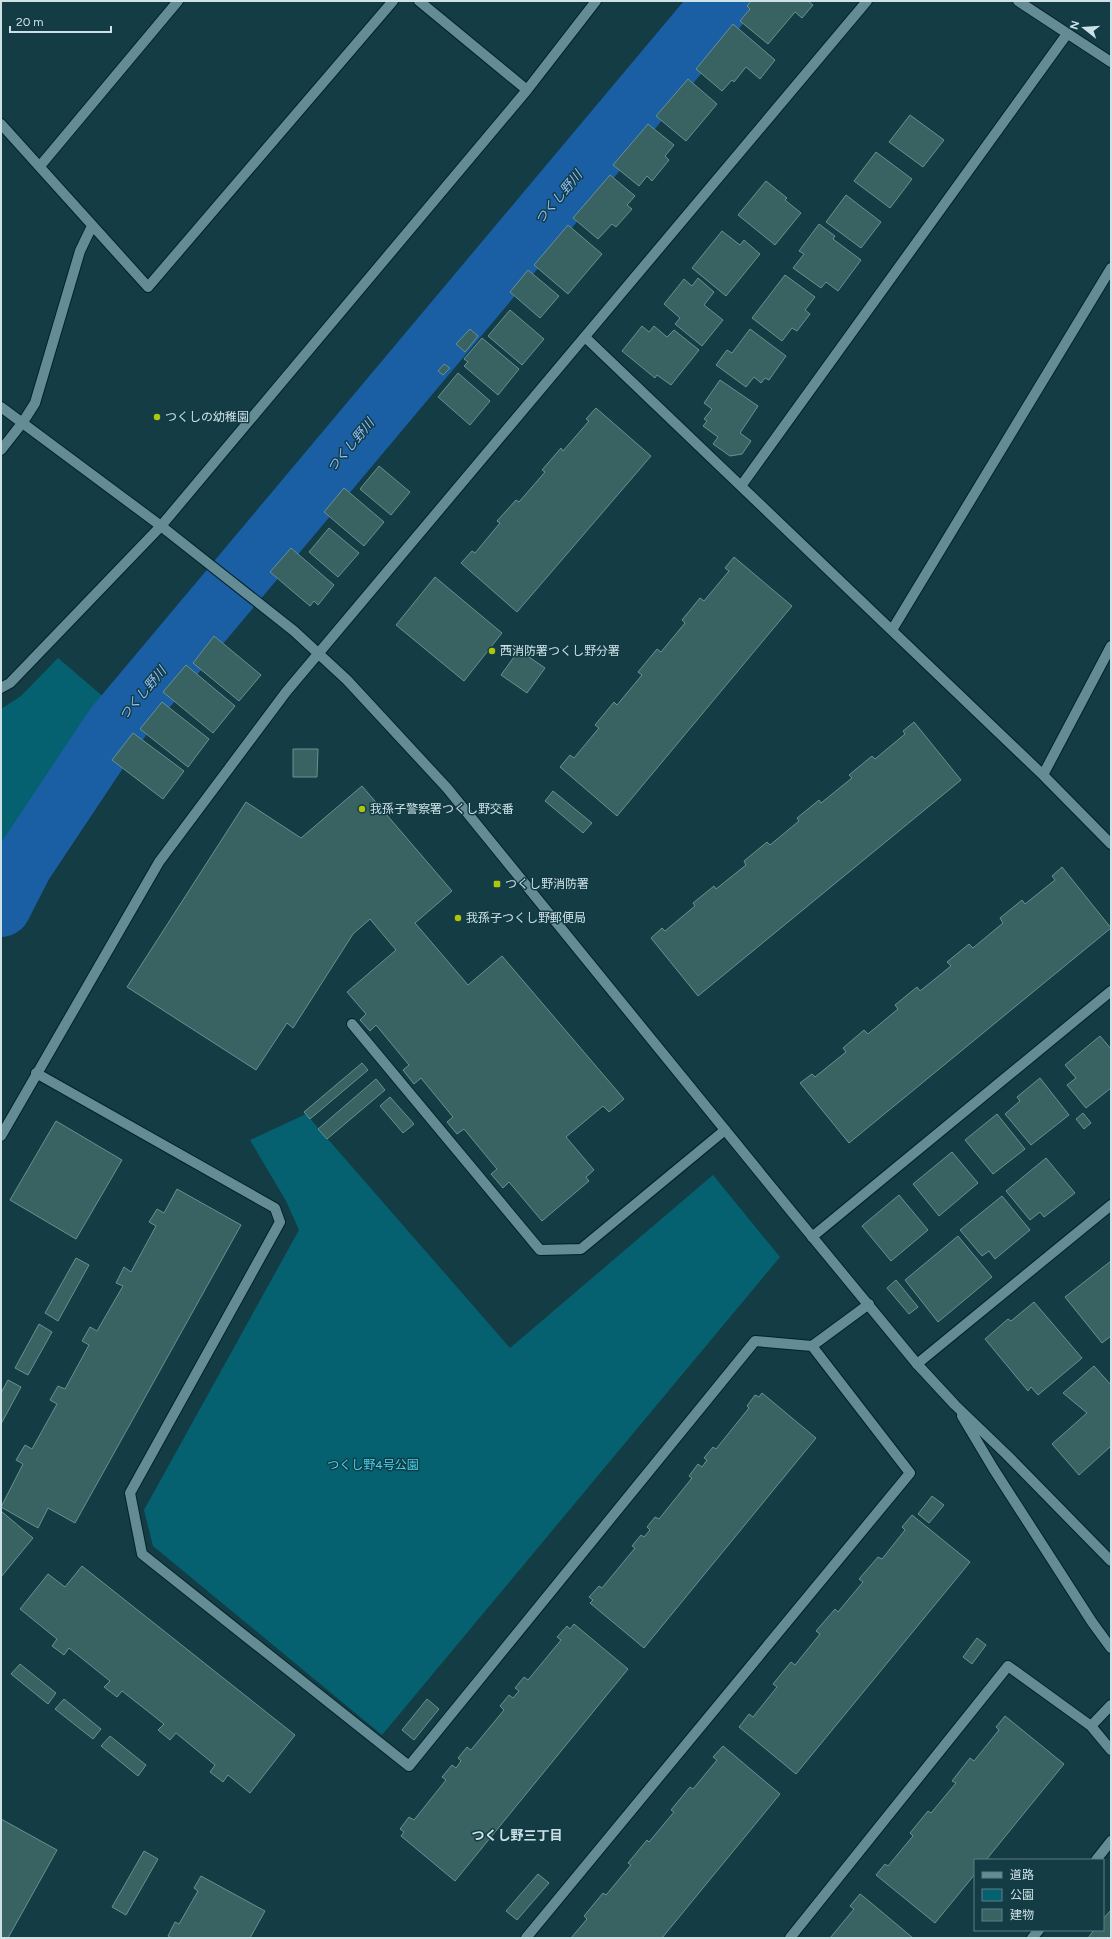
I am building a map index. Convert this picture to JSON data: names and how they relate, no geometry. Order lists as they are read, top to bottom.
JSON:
{
  "districts": ["つくし野三丁目"],
  "water": ["つくし野川"],
  "parks": ["つくし野4号公園"],
  "places": {
    "other": [
      "つくしの幼稚園",
      "西消防署つくし野分署",
      "我孫子警察署つくし野交番",
      "我孫子つくし野郵便局"
    ],
    "transit": ["つくし野消防署"]
  },
  "legend": ["道路", "公園", "建物"],
  "scale_bar": "20 m",
  "north": "left"
}
